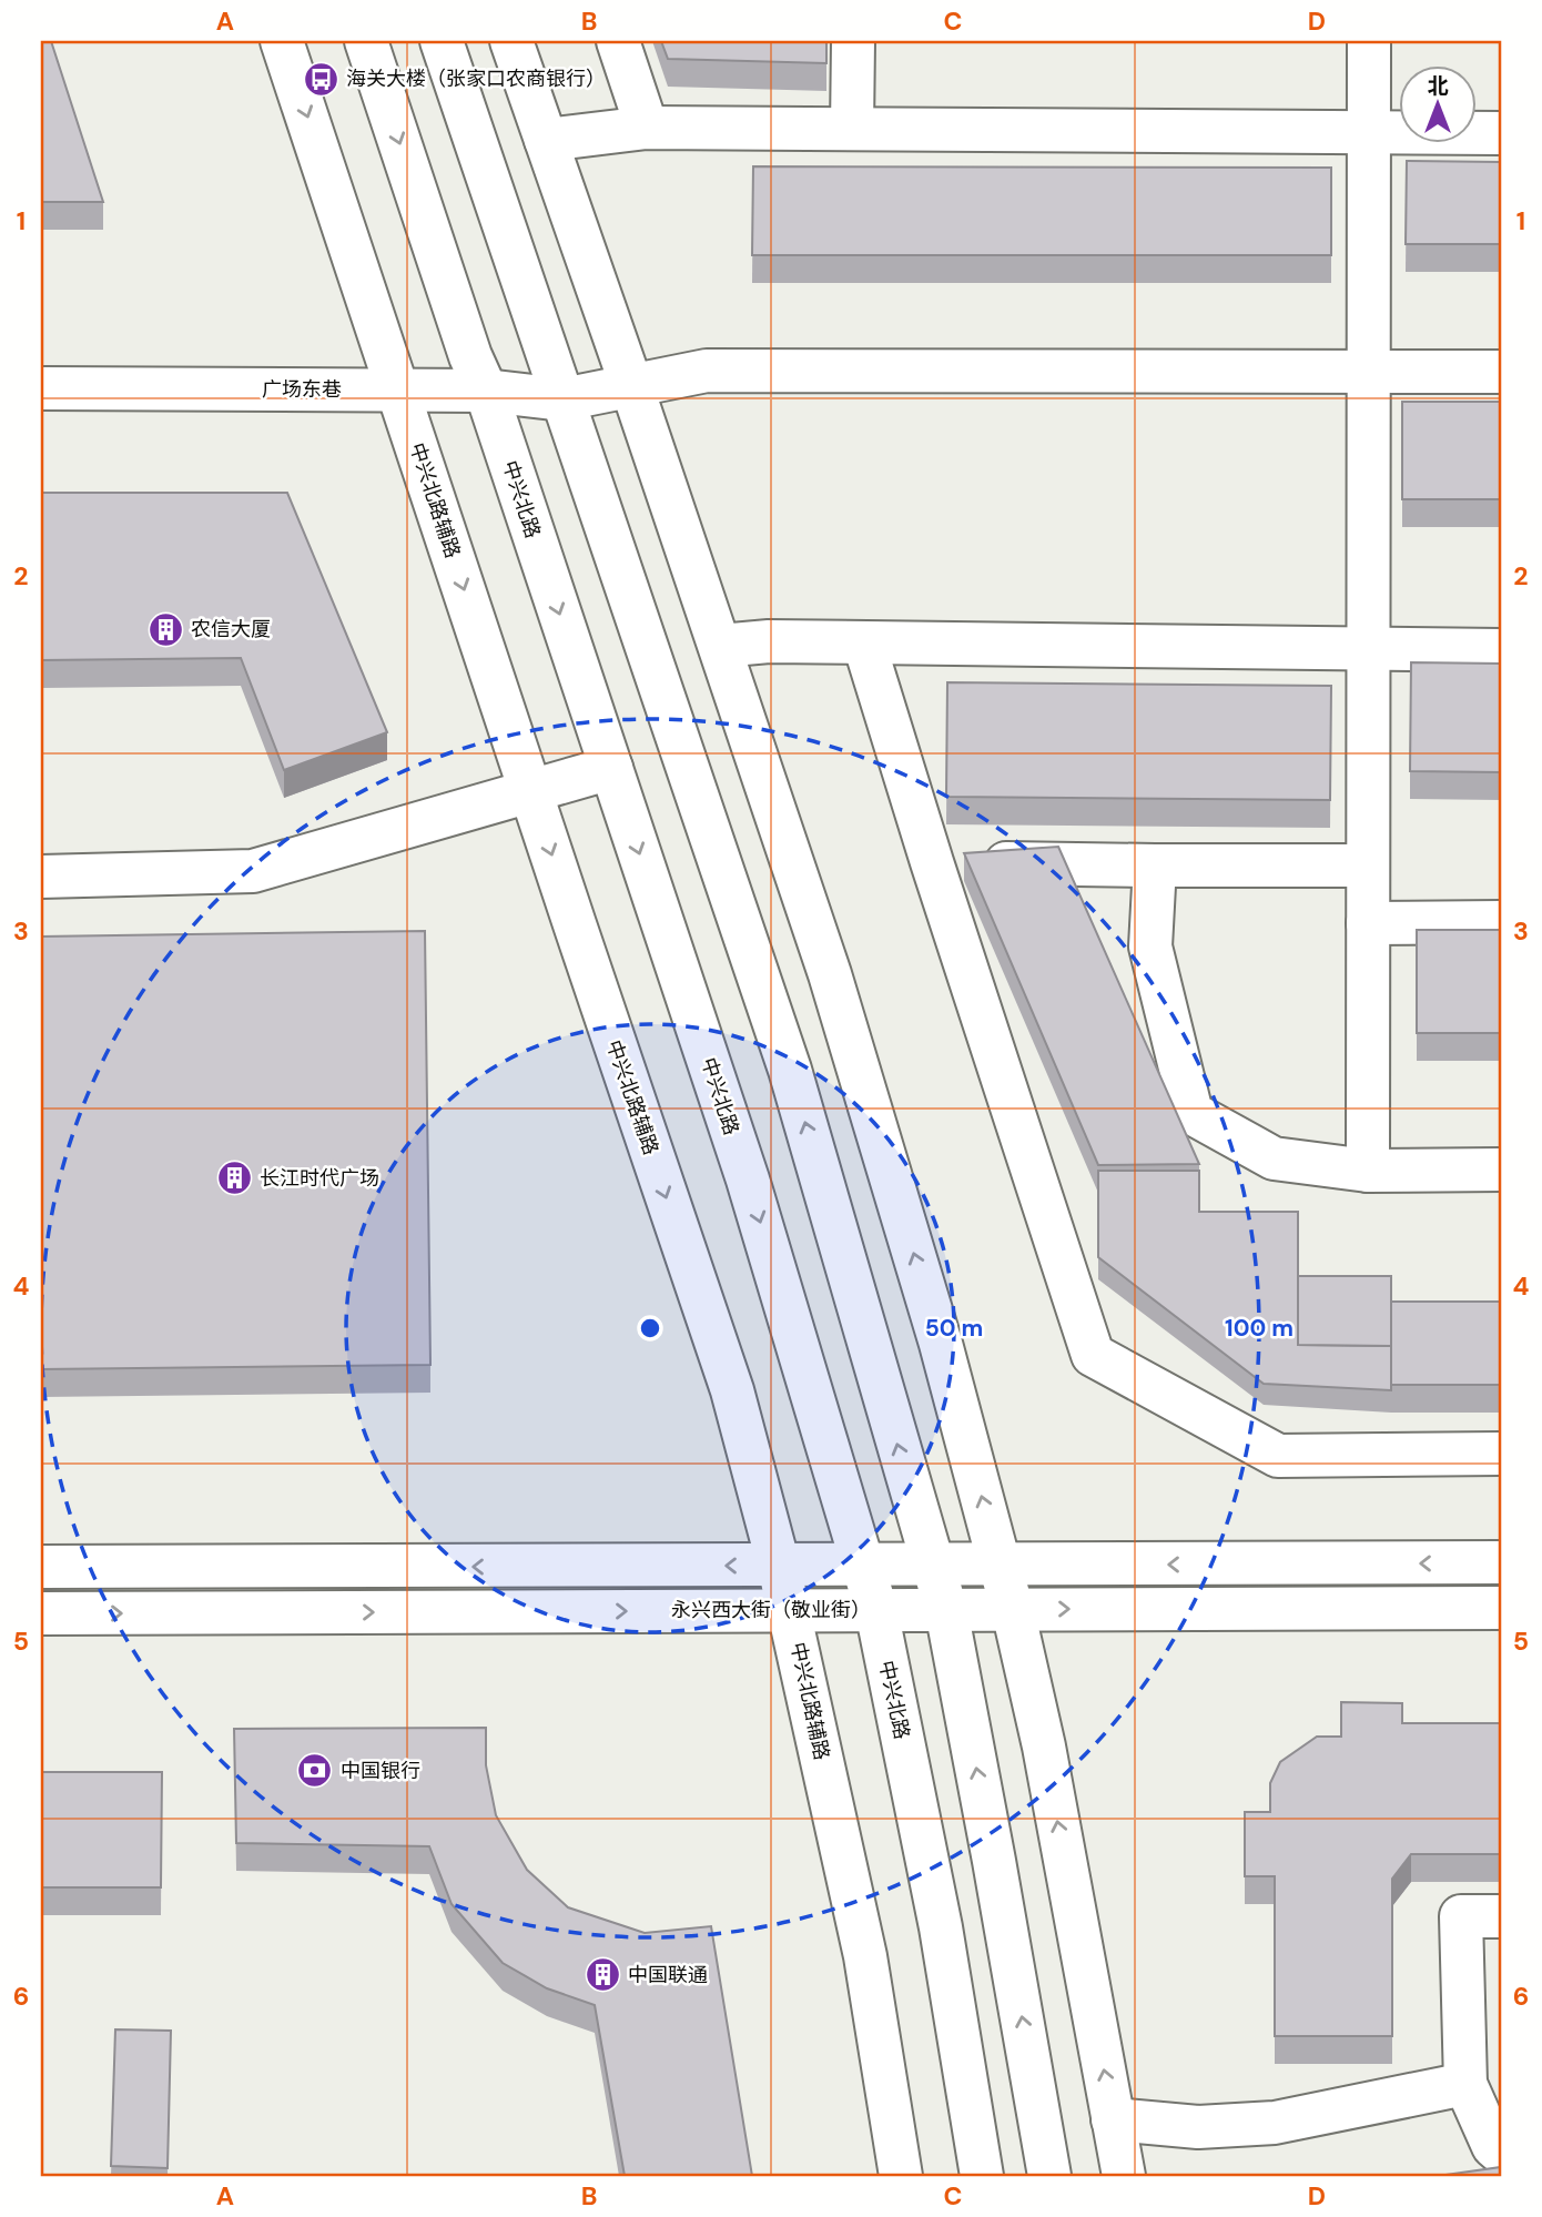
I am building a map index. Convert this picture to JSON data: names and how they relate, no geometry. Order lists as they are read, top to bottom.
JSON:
{
  "streets": {
    "main road": [
      "广场东巷",
      "中兴北路",
      "中兴北路辅路",
      "永兴西大街（敬业街）"
    ]
  },
  "crossings": [
    ["广场东巷", "中兴北路"],
    ["广场东巷", "中兴北路辅路"],
    ["中兴北路", "永兴西大街（敬业街）"],
    ["中兴北路辅路", "永兴西大街（敬业街）"]
  ],
  "places": {
    "bus stop": ["海关大楼（张家口农商银行）"],
    "building": ["农信大厦", "长江时代广场", "中国联通"],
    "bank": ["中国银行"]
  },
  "north": "top",
  "grid": {
    "columns": [
      "A",
      "B",
      "C",
      "D"
    ],
    "rows": [
      "1",
      "2",
      "3",
      "4",
      "5",
      "6"
    ]
  },
  "rings": ["50 m", "100 m"]
}
